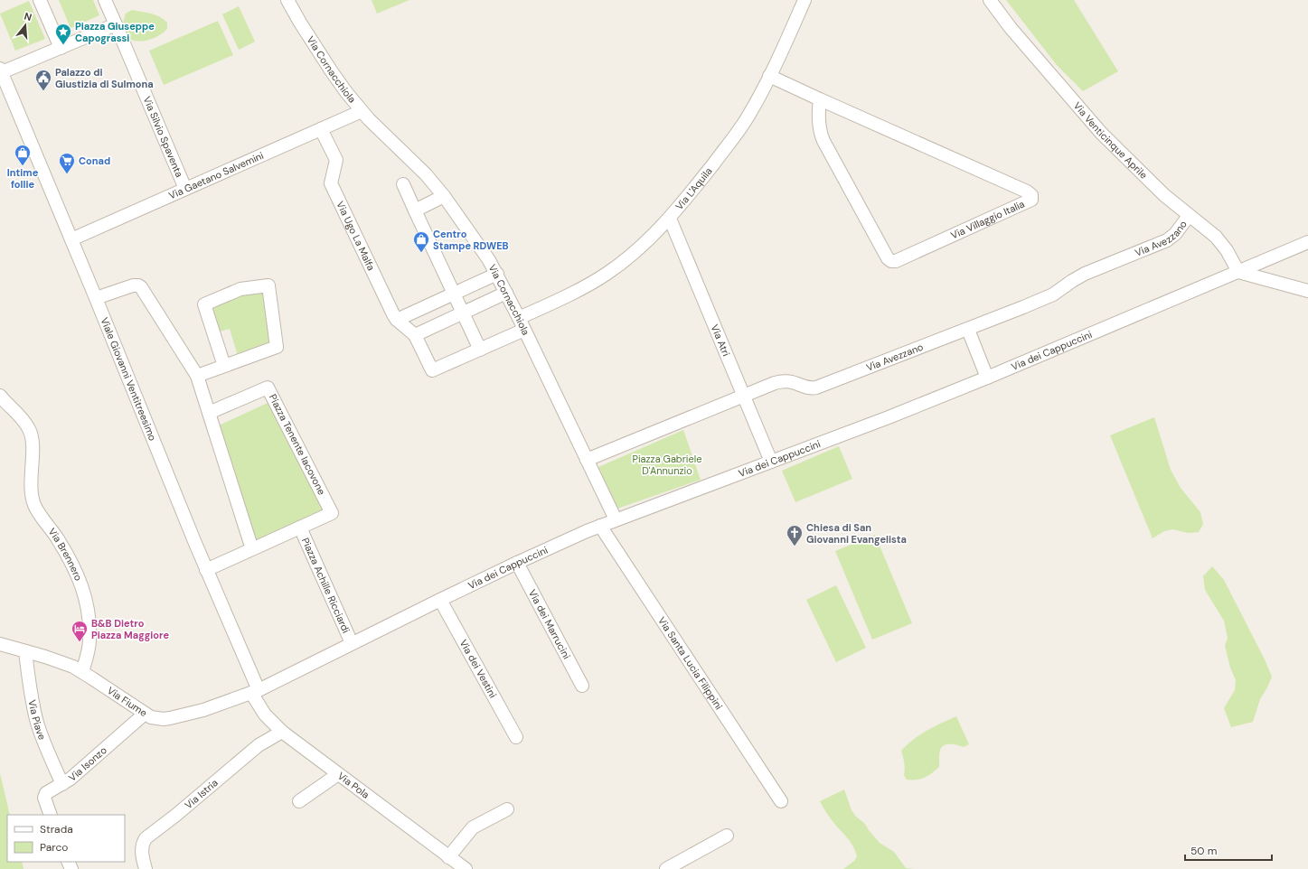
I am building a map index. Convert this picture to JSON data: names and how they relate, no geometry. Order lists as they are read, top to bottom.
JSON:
{
  "streets": {
    "street": [
      "Via Cornacchiola",
      "Via Silvio Spaventa",
      "Via Venticinque Aprile",
      "Via Gaetano Salvemini",
      "Via L'Aquila",
      "Via Villaggio Italia",
      "Via Ugo La Malfa",
      "Via Avezzano",
      "Via Atri",
      "Via dei Cappuccini",
      "Viale Giovanni Ventitreesimo",
      "Piazza Tenente Iacovone",
      "Via Brennero",
      "Piazza Achille Ricciardi",
      "Via dei Marrucini",
      "Via Santa Lucia Filippini",
      "Via dei Vestini",
      "Via Fiume",
      "Via Piave",
      "Via Isonzo",
      "Via Pola",
      "Via Istria"
    ]
  },
  "crossings": [
    ["Via Cornacchiola", "Via Gaetano Salvemini"],
    ["Via Cornacchiola", "Via L'Aquila"],
    ["Via Cornacchiola", "Via Avezzano"],
    ["Via Cornacchiola", "Via dei Cappuccini"],
    ["Via Silvio Spaventa", "Via Gaetano Salvemini"],
    ["Via Venticinque Aprile", "Via Avezzano"],
    ["Via Venticinque Aprile", "Via dei Cappuccini"],
    ["Via Gaetano Salvemini", "Via Ugo La Malfa"],
    ["Via Gaetano Salvemini", "Viale Giovanni Ventitreesimo"],
    ["Via L'Aquila", "Via Villaggio Italia"],
    ["Via L'Aquila", "Via Ugo La Malfa"],
    ["Via L'Aquila", "Via Atri"],
    ["Via Avezzano", "Via Atri"],
    ["Via Atri", "Via dei Cappuccini"],
    ["Via dei Cappuccini", "Viale Giovanni Ventitreesimo"],
    ["Via dei Cappuccini", "Piazza Achille Ricciardi"],
    ["Via dei Cappuccini", "Via dei Marrucini"],
    ["Via dei Cappuccini", "Via Santa Lucia Filippini"],
    ["Via dei Cappuccini", "Via dei Vestini"],
    ["Via dei Cappuccini", "Via Fiume"],
    ["Via dei Cappuccini", "Via Pola"],
    ["Viale Giovanni Ventitreesimo", "Piazza Tenente Iacovone"],
    ["Viale Giovanni Ventitreesimo", "Via Fiume"],
    ["Viale Giovanni Ventitreesimo", "Via Pola"],
    ["Piazza Tenente Iacovone", "Piazza Achille Ricciardi"],
    ["Via Brennero", "Via Fiume"],
    ["Via Fiume", "Via Piave"],
    ["Via Fiume", "Via Isonzo"],
    ["Via Fiume", "Via Pola"],
    ["Via Piave", "Via Isonzo"],
    ["Via Pola", "Via Istria"]
  ],
  "parks": ["Piazza Gabriele D'Annunzio"],
  "places": {
    "place": ["Piazza Giuseppe Capograssi"],
    "public building": ["Palazzo di Giustizia di Sulmona"],
    "shop": ["Intime follie", "Centro Stampe RDWEB"],
    "supermarket": ["Conad"],
    "church": ["Chiesa di San Giovanni Evangelista"],
    "hotel": ["B&B Dietro Piazza Maggiore"]
  },
  "legend": ["Strada", "Parco"],
  "scale_bar": "50 m",
  "north": "top"
}
